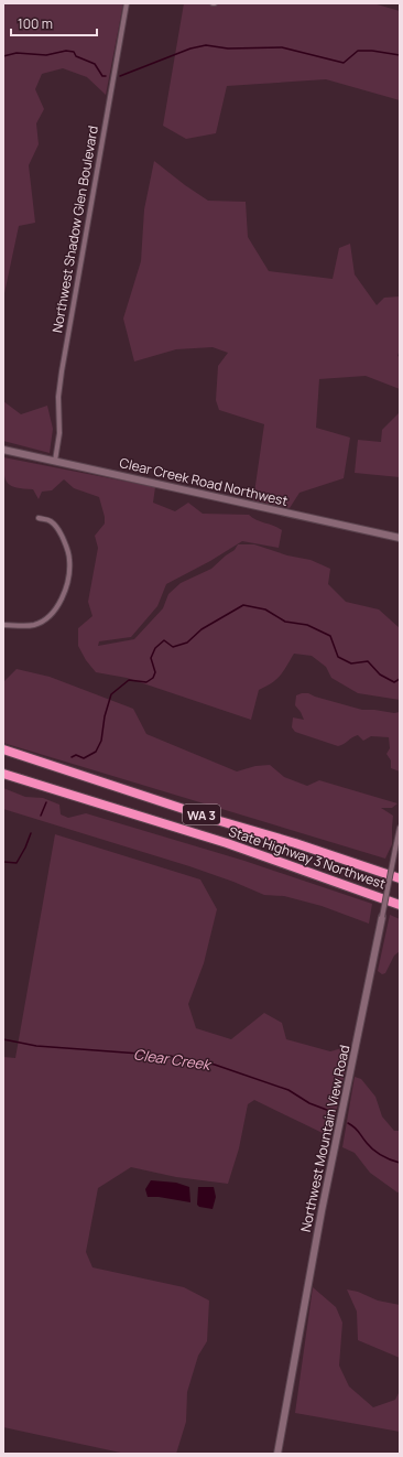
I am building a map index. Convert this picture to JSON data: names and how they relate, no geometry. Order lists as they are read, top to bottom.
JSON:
{
  "streets": {
    "highway": ["WA 3", "State Highway 3 Northwest"],
    "street": ["Northwest Shadow Glen Boulevard", "Clear Creek Road Northwest", "Northwest Mountain View Road"]
  },
  "crossings": [
    ["Northwest Shadow Glen Boulevard", "Clear Creek Road Northwest"]
  ],
  "water": ["Clear Creek"],
  "scale_bar": "100 m"
}
